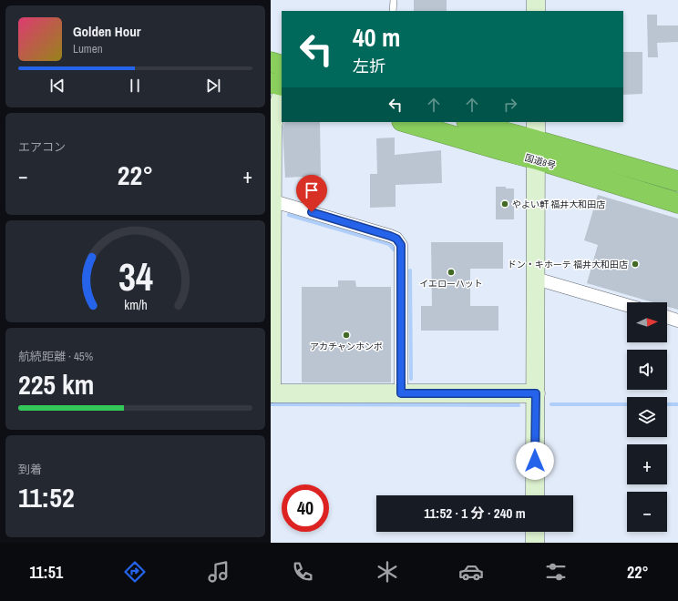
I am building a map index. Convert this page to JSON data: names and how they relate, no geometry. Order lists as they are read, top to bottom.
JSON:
{
  "streets": {
    "highway": ["国道8号"]
  },
  "places": [
    "やよい軒 福井大和田店",
    "ドン・キホーテ 福井大和田店",
    "イエローハット",
    "アカチャンホンポ"
  ],
  "north": "right",
  "page": {
    "turn": ["40 m", "左折"],
    "song": ["Golden Hour", "Lumen"],
    "tile": [
      "エアコン",
      ["航続距離 · 45%", "225 km"],
      ["到着", "11:52"]
    ],
    "heat": ["−", "22°", "+"],
    "map_buttons": ["+", "−"],
    "limit": "40",
    "trip": "11:52 · 1 分 · 240 m",
    "tabs": ["11:51", "22°"],
    "gauge": ["34", "km/h"]
  }
}
